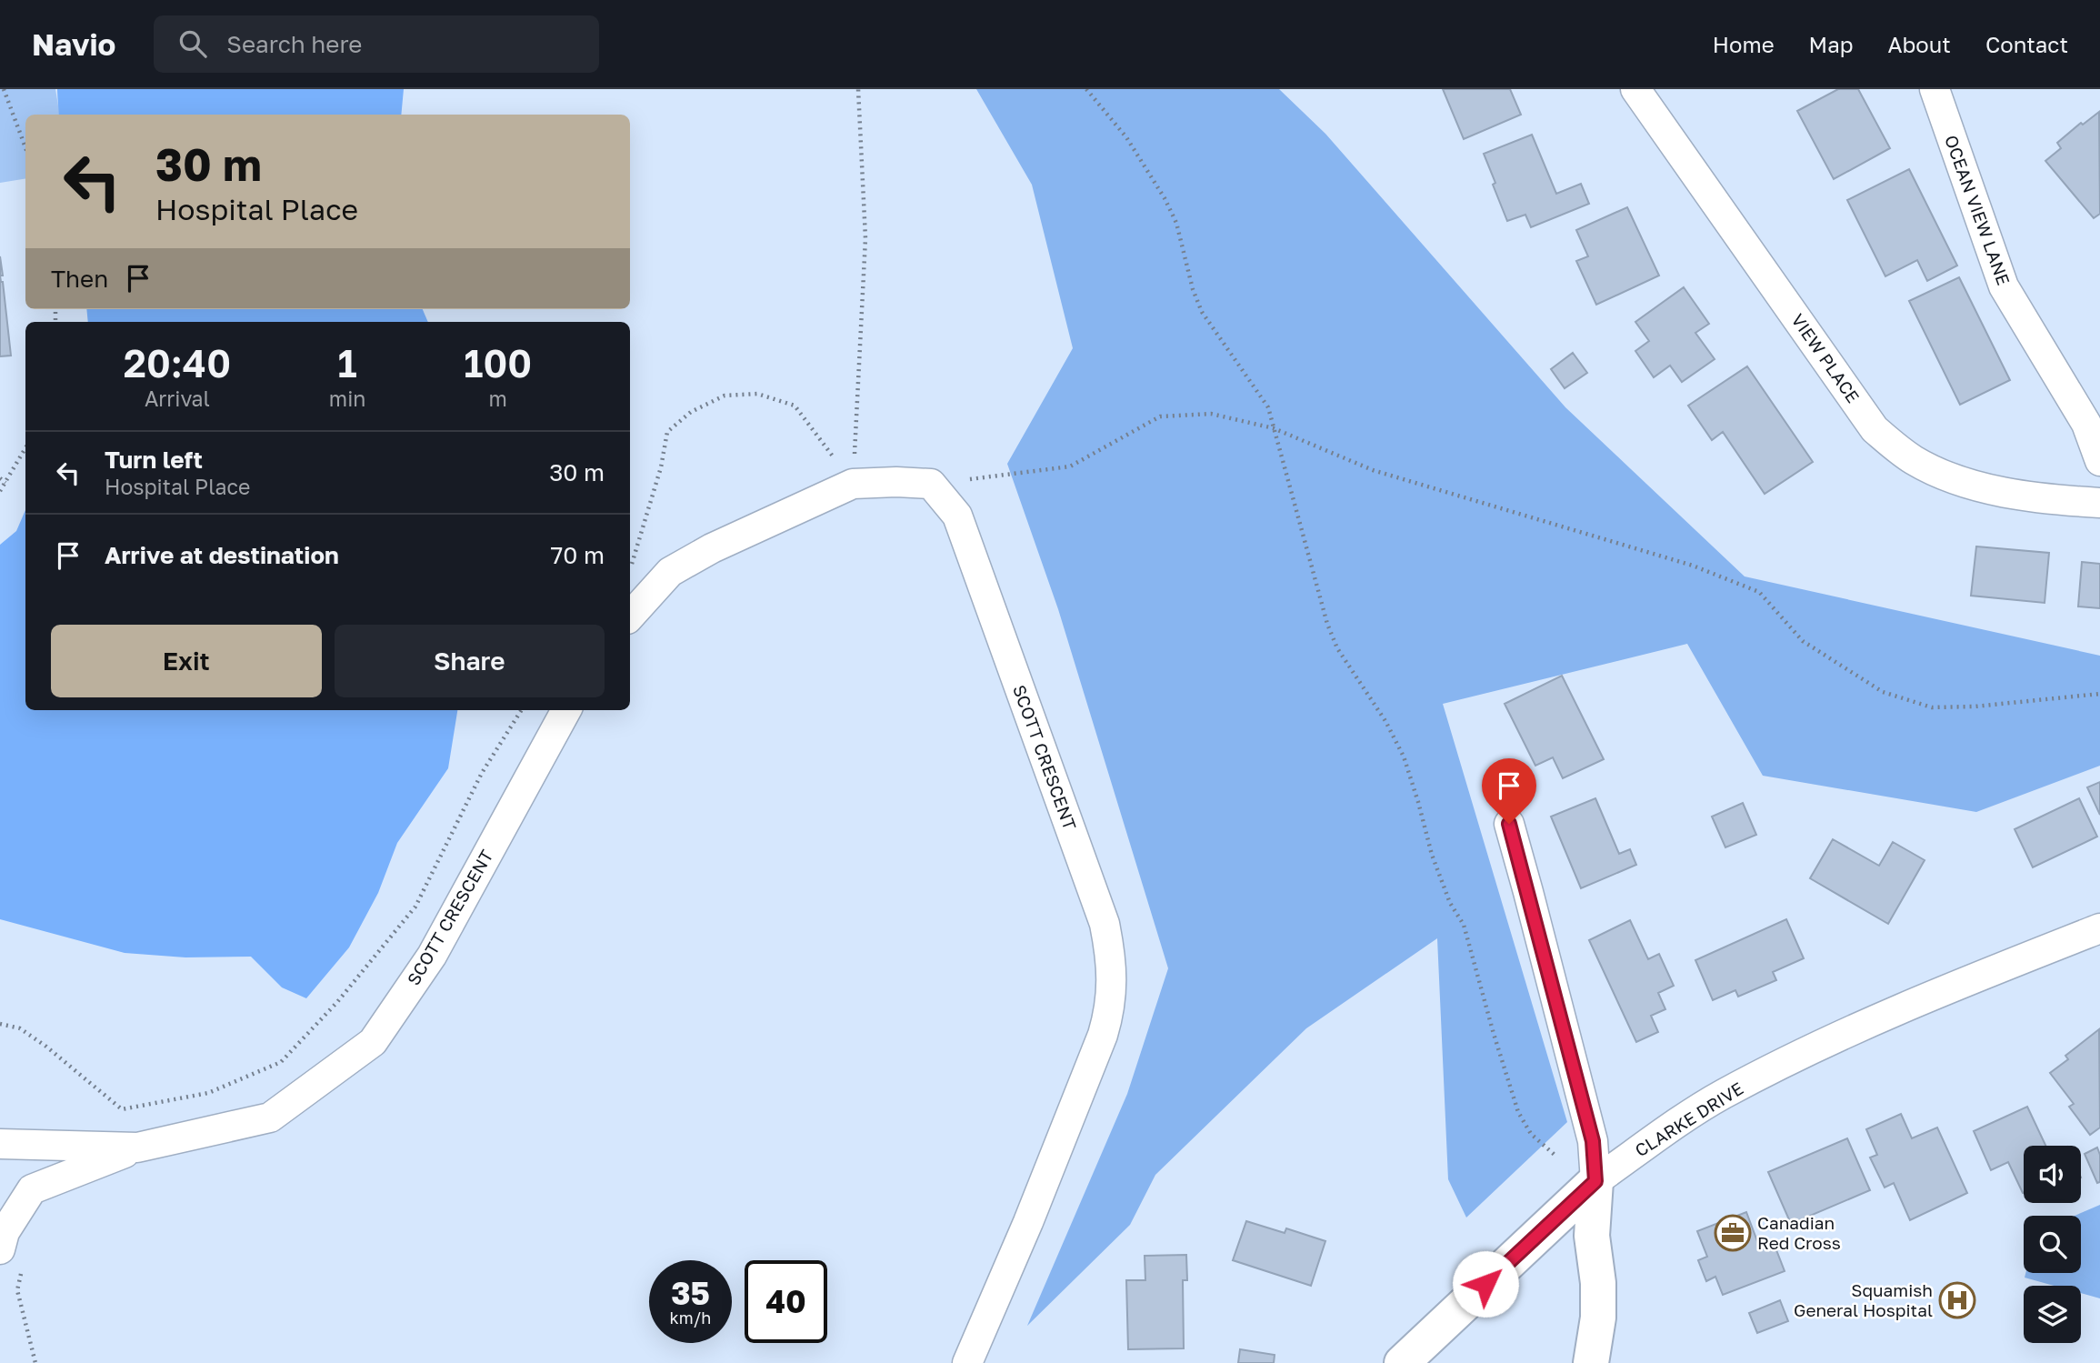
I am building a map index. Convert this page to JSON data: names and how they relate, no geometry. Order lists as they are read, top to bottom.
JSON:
{
  "streets": {
    "street": [
      "OCEAN VIEW LANE",
      "VIEW PLACE",
      "SCOTT CRESCENT",
      "CLARKE DRIVE"
    ]
  },
  "places": {
    "office": ["Canadian Red Cross"],
    "hospital": ["Squamish General Hospital"]
  },
  "page": {
    "header": "Navio",
    "search": "Search here",
    "nav": [
      "Home",
      "Map",
      "About",
      "Contact"
    ],
    "turn": ["30 m", "Hospital Place"],
    "then": "Then",
    "eta": [
      "20:40",
      "Arrival",
      "1",
      "min",
      "100",
      "m"
    ],
    "list": [
      {
        "name": "Turn left",
        "note": "Hospital Place",
        "value": "30 m"
      },
      {
        "name": "Arrive at destination",
        "value": "70 m"
      }
    ],
    "buttons": ["Exit", "Share"],
    "speed": "35 km/h",
    "limit": "40"
  }
}
